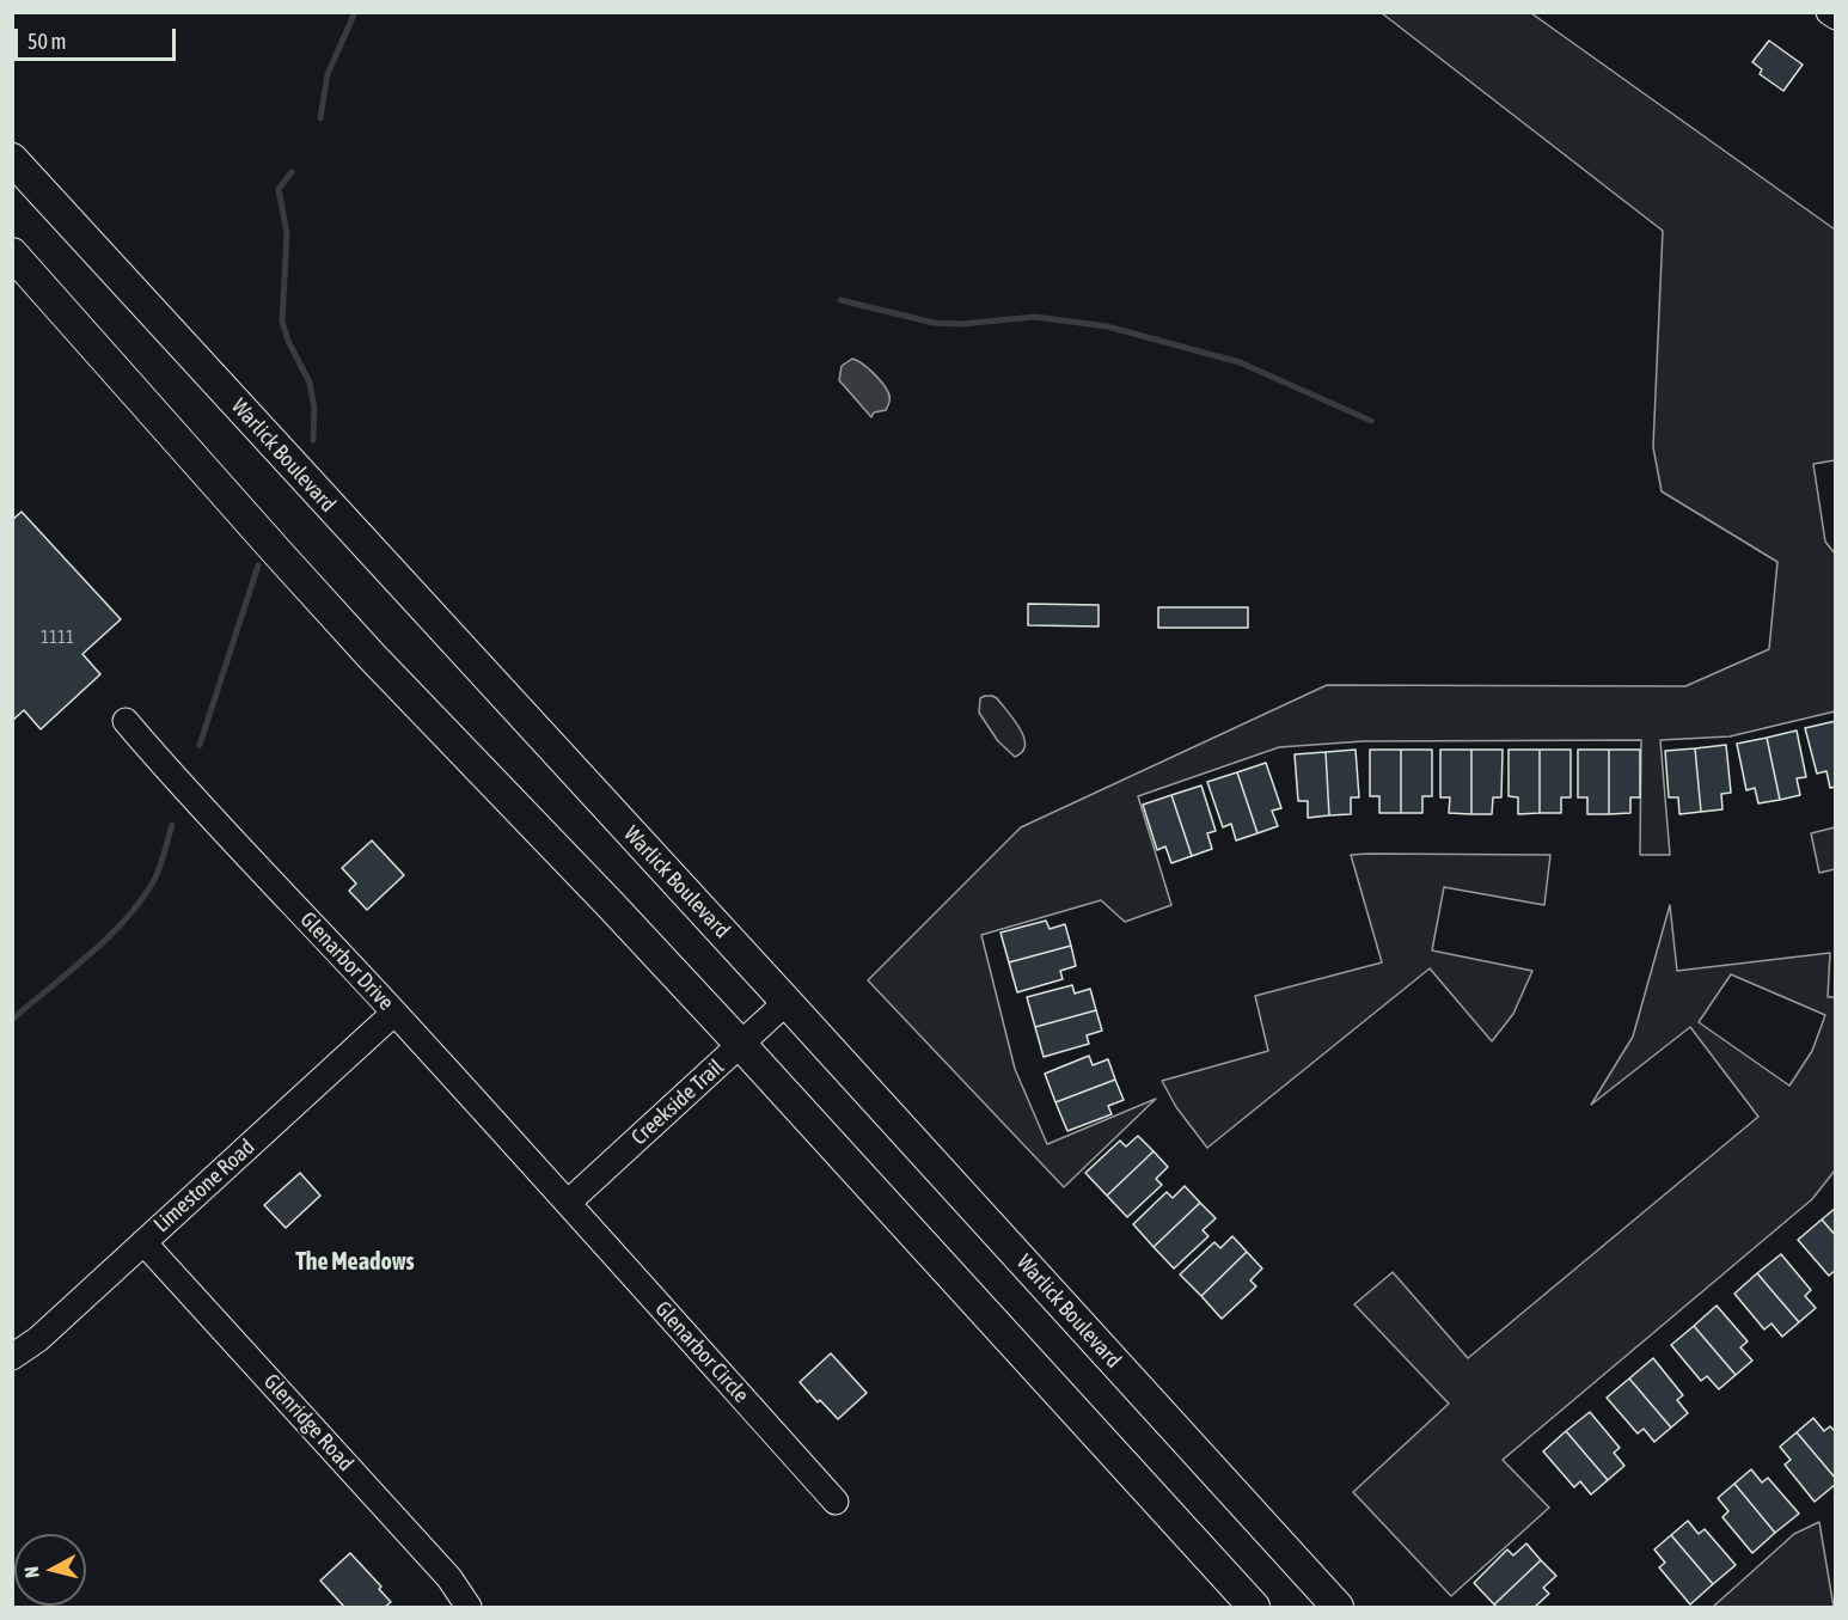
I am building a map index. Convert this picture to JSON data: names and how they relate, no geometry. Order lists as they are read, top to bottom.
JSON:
{
  "streets": {
    "main road": ["Warlick Boulevard"],
    "street": [
      "Glenarbor Drive",
      "Creekside Trail",
      "Limestone Road",
      "Glenarbor Circle",
      "Glenridge Road"
    ]
  },
  "crossings": [
    ["Warlick Boulevard", "Creekside Trail"],
    ["Glenarbor Drive", "Creekside Trail"],
    ["Glenarbor Drive", "Limestone Road"],
    ["Glenarbor Drive", "Glenarbor Circle"],
    ["Creekside Trail", "Glenarbor Circle"],
    ["Limestone Road", "Glenridge Road"]
  ],
  "districts": ["The Meadows"],
  "house_numbers": ["1111"],
  "scale_bar": "50 m",
  "north": "left"
}
